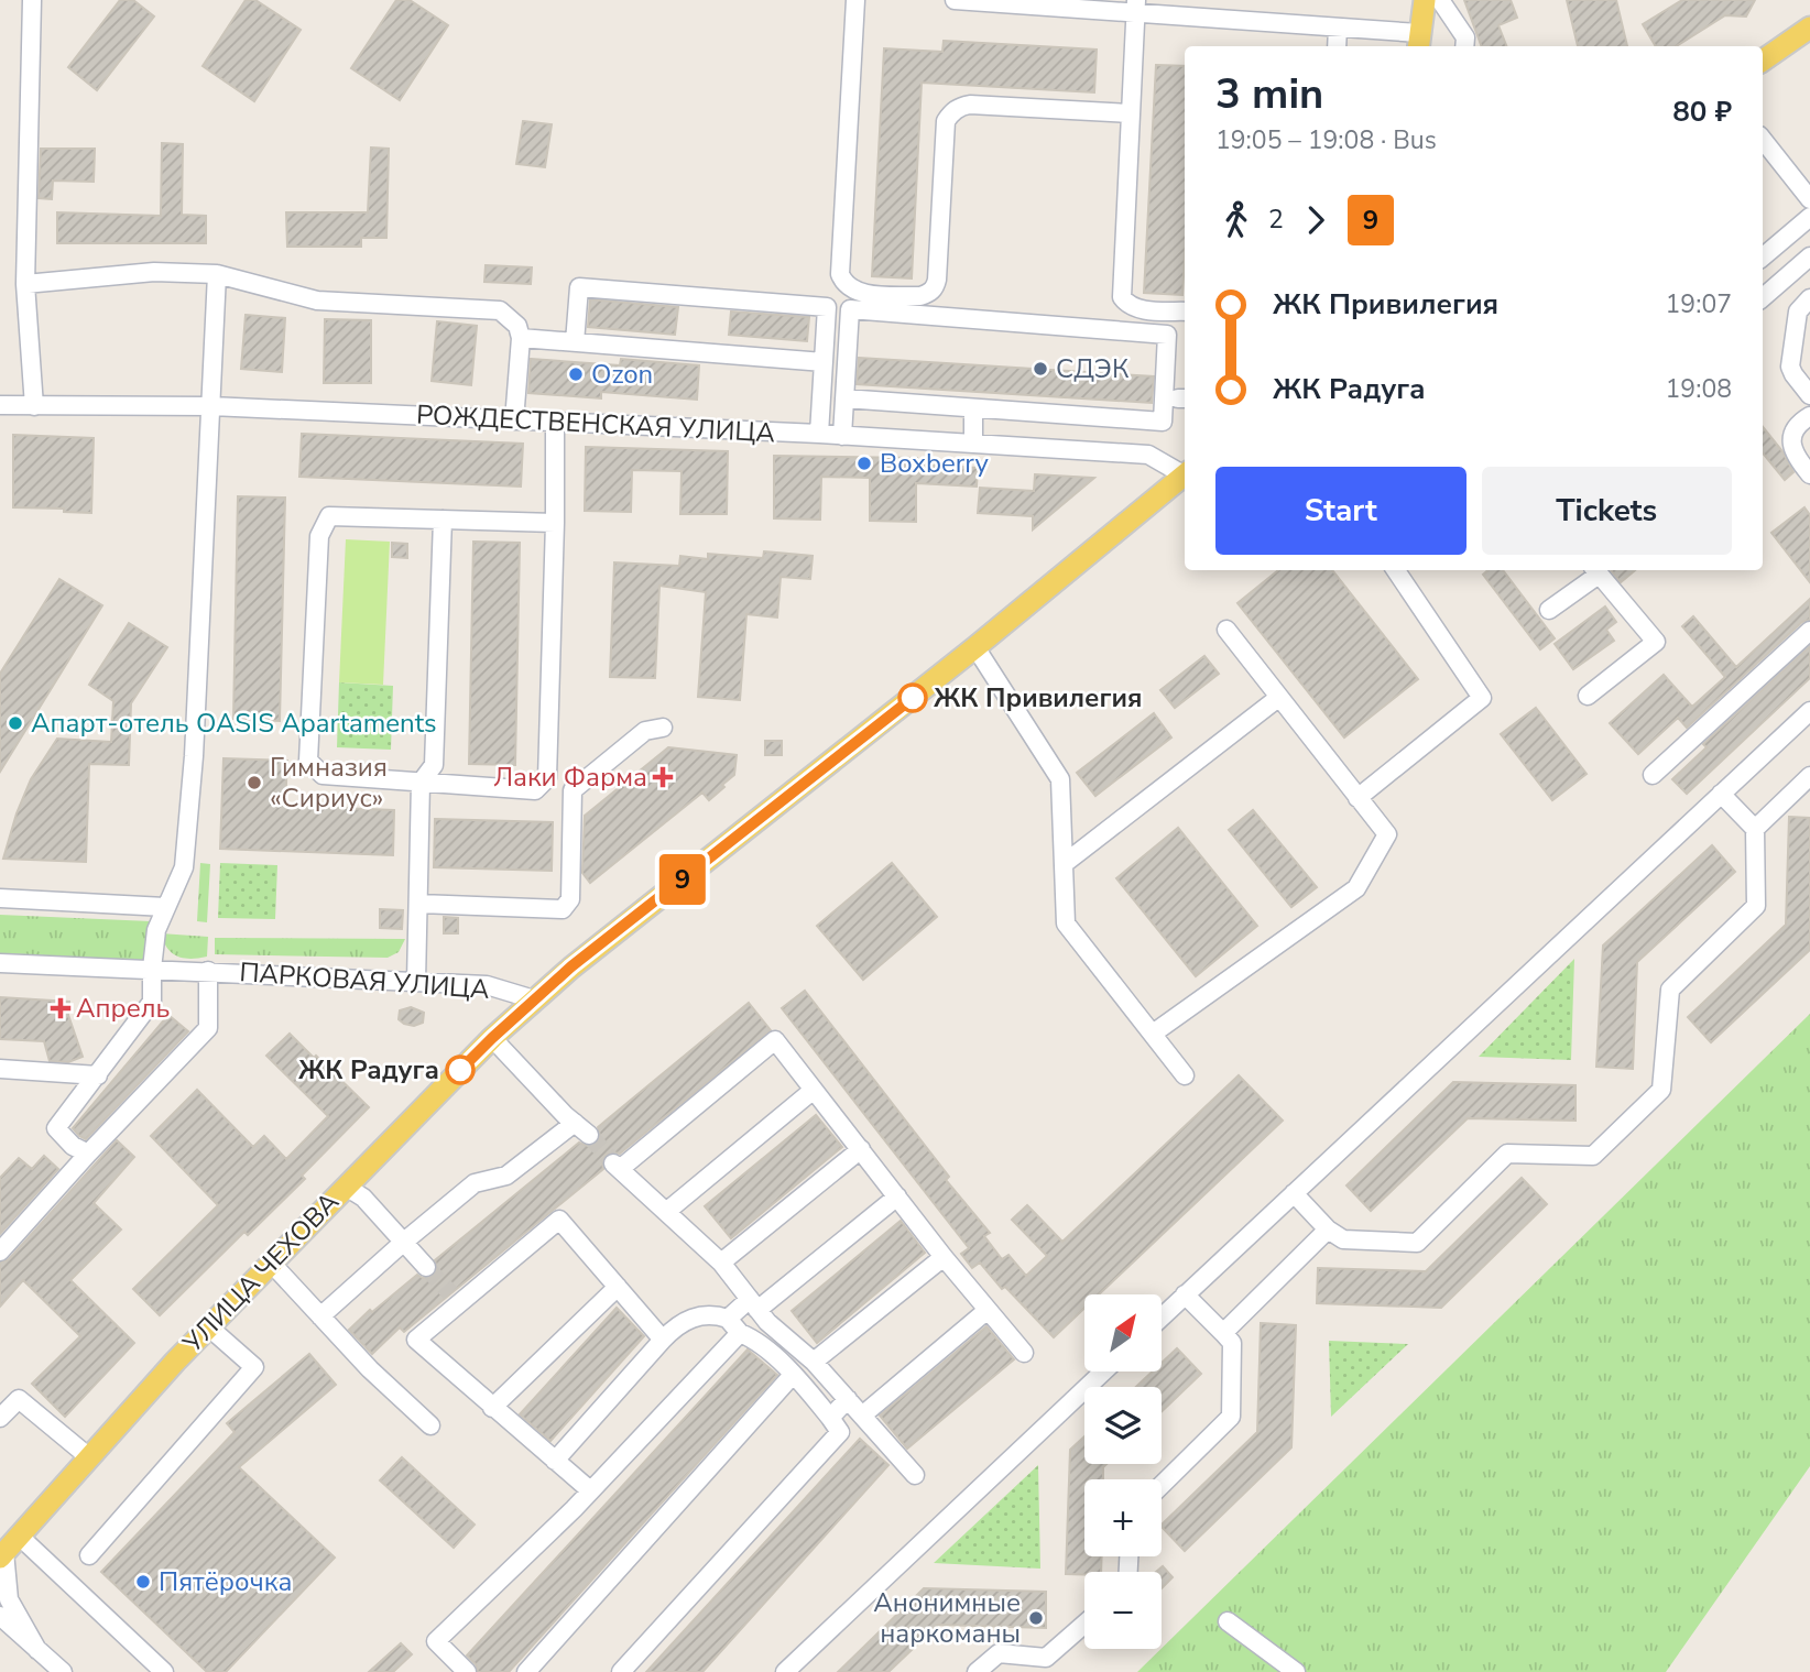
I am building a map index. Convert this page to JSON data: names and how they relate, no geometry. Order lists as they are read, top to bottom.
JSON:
{
  "streets": {
    "main road": ["УЛИЦА ЧЕХОВА"],
    "street": ["РОЖДЕСТВЕНСКАЯ УЛИЦА", "ПАРКОВАЯ УЛИЦА"]
  },
  "crossings": [
    ["ПАРКОВАЯ УЛИЦА", "УЛИЦА ЧЕХОВА"]
  ],
  "places": {
    "other": [
      "СДЭК",
      "Ozon",
      "Boxberry",
      "ЖК Привилегия",
      "Апарт-отель OASIS Apartaments",
      "Гимназия «Сириус»",
      "ЖК Радуга",
      "Пятёрочка",
      "Анонимные наркоманы"
    ],
    "health": ["Лаки Фарма", "Апрель"]
  },
  "lines": ["bus line 9"],
  "north": "top right",
  "page": {
    "on_map": "9",
    "heading": ["3 min", "19:05 – 19:08 · Bus", "80 ₽"],
    "legs": ["2", "9"],
    "list": [
      {
        "name": "ЖК Привилегия",
        "value": "19:07"
      },
      {
        "name": "ЖК Радуга",
        "value": "19:08"
      }
    ],
    "buttons": ["Start", "Tickets"],
    "map_buttons": ["+", "−"]
  }
}
